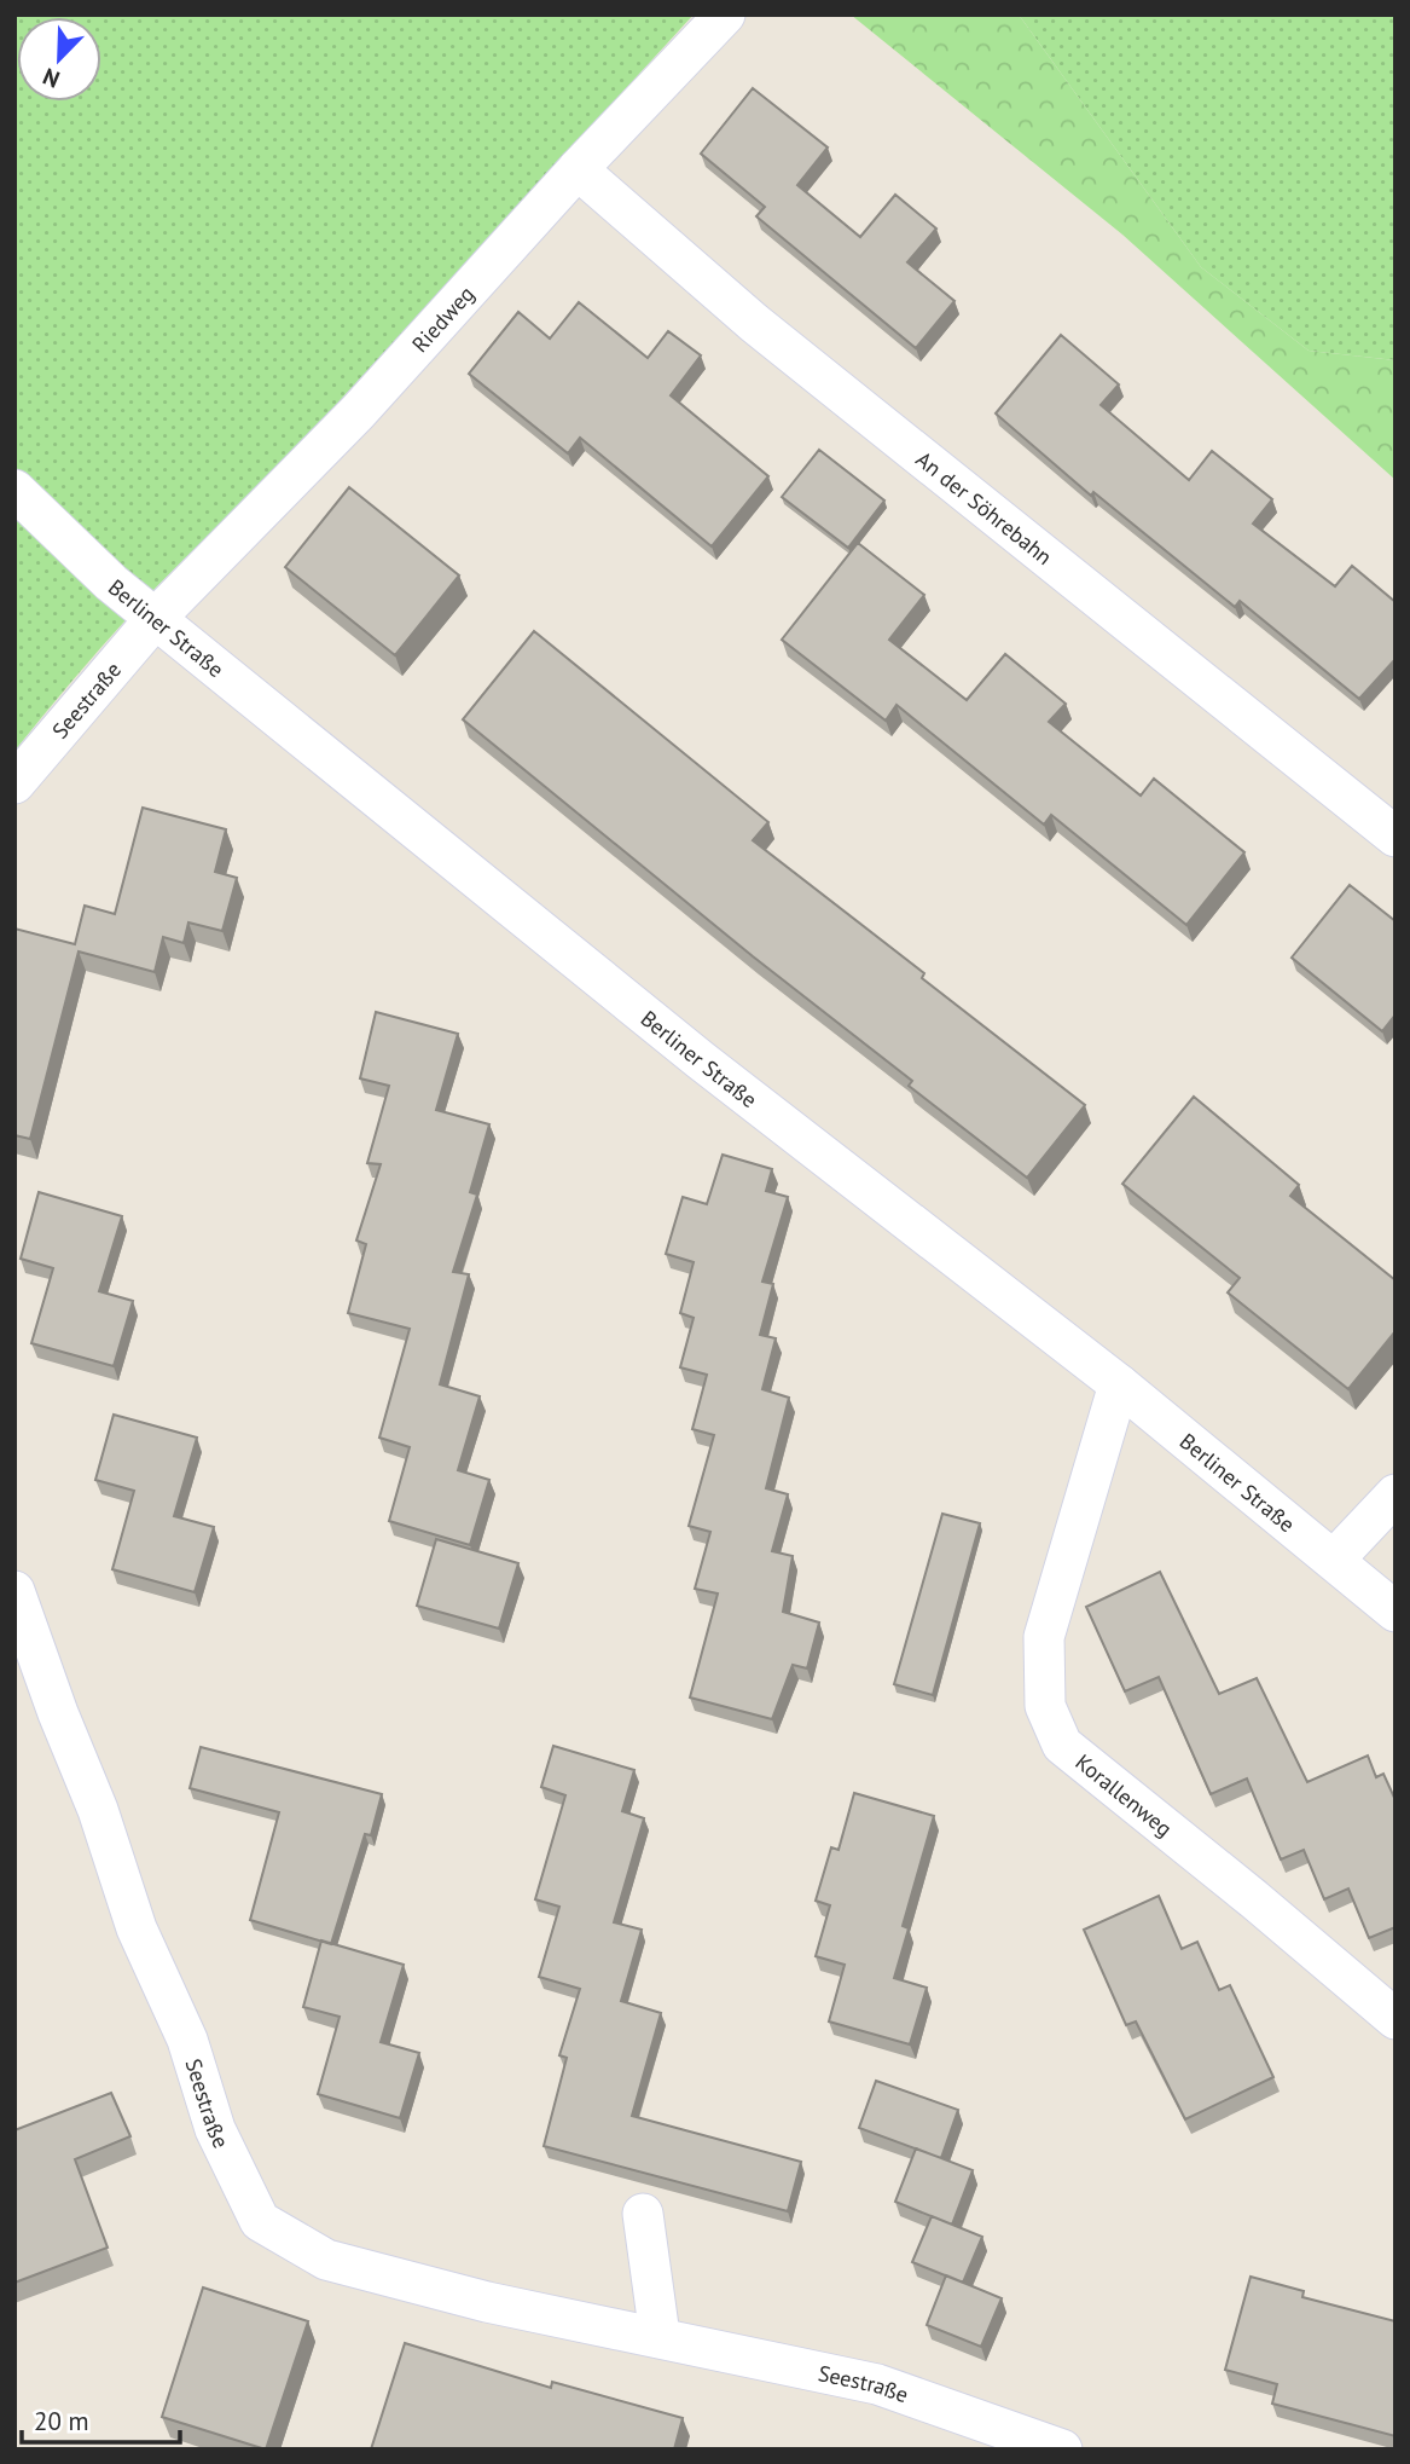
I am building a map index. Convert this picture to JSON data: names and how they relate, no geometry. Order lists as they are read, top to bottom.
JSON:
{
  "streets": {
    "street": [
      "Riedweg",
      "An der Söhrebahn",
      "Berliner Straße",
      "Seestraße",
      "Korallenweg"
    ]
  },
  "crossings": [
    ["Riedweg", "An der Söhrebahn"],
    ["Riedweg", "Berliner Straße"],
    ["Riedweg", "Seestraße"],
    ["Berliner Straße", "Seestraße"],
    ["Berliner Straße", "Korallenweg"]
  ],
  "scale_bar": "20 m",
  "north": "bottom left"
}
